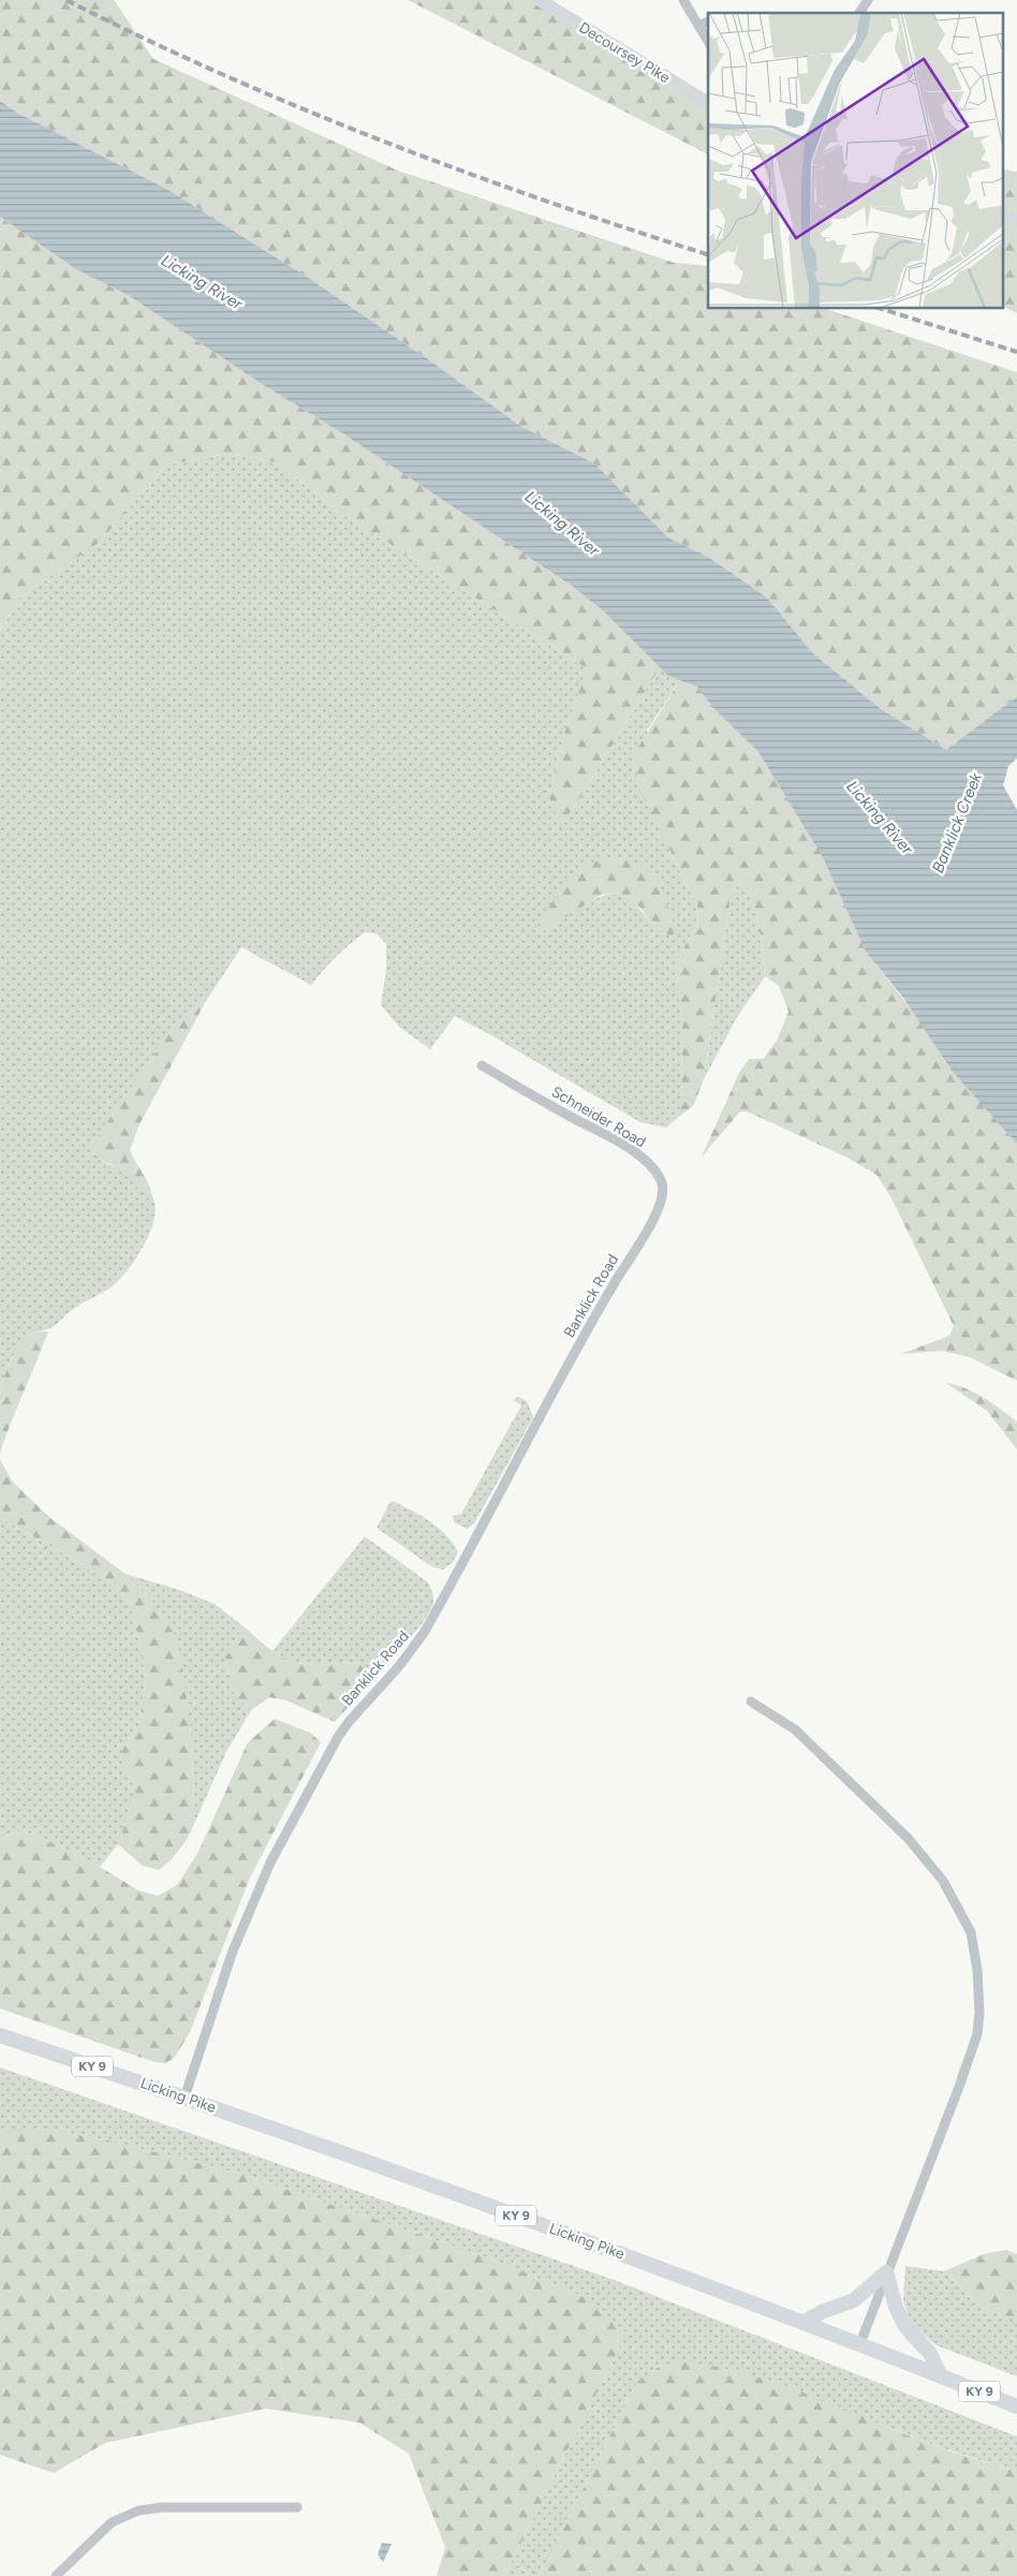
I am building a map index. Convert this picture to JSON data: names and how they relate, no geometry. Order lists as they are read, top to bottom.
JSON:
{
  "streets": {
    "main road": ["Decoursey Pike", "KY 9", "Licking Pike"],
    "street": ["Schneider Road", "Banklick Road"]
  },
  "crossings": [
    ["Schneider Road", "Banklick Road"],
    ["Banklick Road", "Licking Pike"]
  ],
  "water": ["Licking River", "Banklick Creek"]
}
